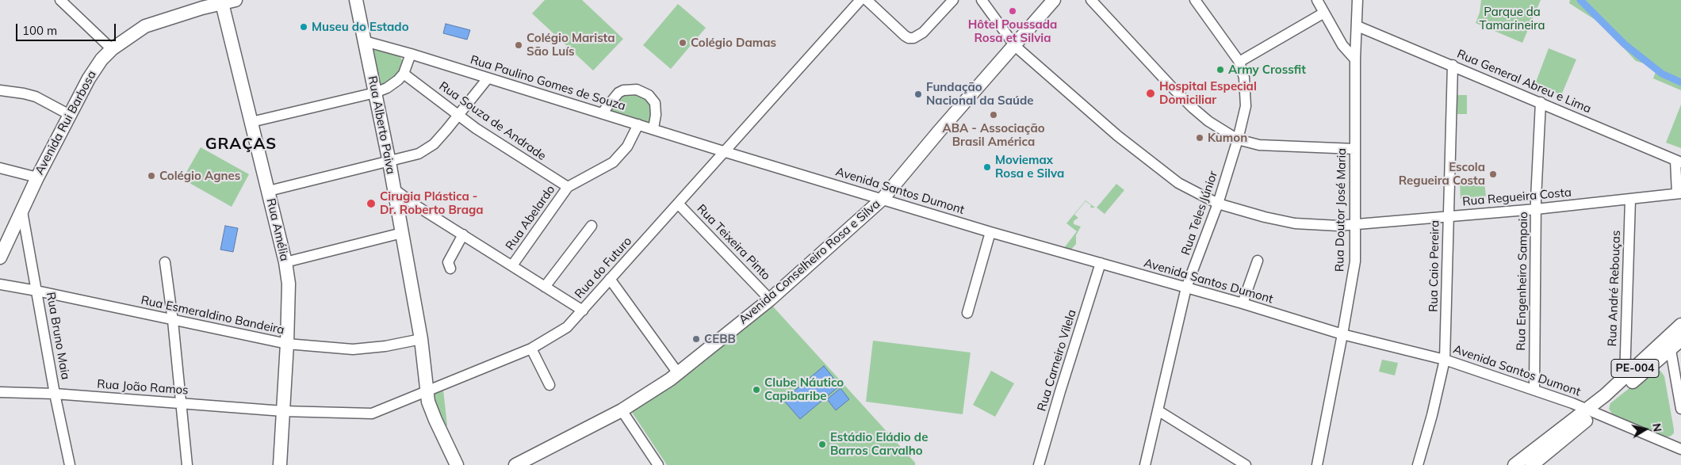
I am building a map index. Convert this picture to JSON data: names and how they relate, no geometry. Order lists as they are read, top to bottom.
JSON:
{
  "streets": {
    "main road": [
      "Avenida Rui Barbosa",
      "Rua Alberto Paiva",
      "Rua Amélia",
      "Avenida Conselheiro Rosa e Silva",
      "PE-004"
    ],
    "street": [
      "Rua General Abreu e Lima",
      "Rua Paulino Gomes de Souza",
      "Rua Souza de Andrade",
      "Avenida Santos Dumont",
      "Rua Regueira Costa",
      "Rua Doutor José Maria",
      "Rua Teles Júnior",
      "Rua Abelardo",
      "Rua Teixeira Pinto",
      "Rua Caio Pereira",
      "Rua do Futuro",
      "Rua Engenheiro Sampaio",
      "Rua André Rebouças",
      "Rua Esmeraldino Bandeira",
      "Rua Bruno Maia",
      "Rua Carneiro Vilela",
      "Rua João Ramos"
    ]
  },
  "crossings": [
    ["Rua General Abreu e Lima", "Rua Doutor José Maria"],
    ["Rua General Abreu e Lima", "Rua Caio Pereira"],
    ["Rua General Abreu e Lima", "Rua Engenheiro Sampaio"],
    ["Rua Paulino Gomes de Souza", "Rua Alberto Paiva"],
    ["Rua Paulino Gomes de Souza", "Avenida Santos Dumont"],
    ["Rua Paulino Gomes de Souza", "Rua Abelardo"],
    ["Rua Paulino Gomes de Souza", "Rua do Futuro"],
    ["Rua Souza de Andrade", "Rua Abelardo"],
    ["Avenida Rui Barbosa", "Rua Amélia"],
    ["Avenida Rui Barbosa", "Rua Bruno Maia"],
    ["Rua Alberto Paiva", "Rua do Futuro"],
    ["Rua Alberto Paiva", "Rua Esmeraldino Bandeira"],
    ["Avenida Santos Dumont", "Rua Doutor José Maria"],
    ["Avenida Santos Dumont", "Rua Teles Júnior"],
    ["Avenida Santos Dumont", "Avenida Conselheiro Rosa e Silva"],
    ["Avenida Santos Dumont", "Rua Caio Pereira"],
    ["Avenida Santos Dumont", "Rua do Futuro"],
    ["Avenida Santos Dumont", "Rua Engenheiro Sampaio"],
    ["Avenida Santos Dumont", "Rua Carneiro Vilela"],
    ["Avenida Santos Dumont", "PE-004"],
    ["Rua Regueira Costa", "Rua Doutor José Maria"],
    ["Rua Regueira Costa", "Rua Teles Júnior"],
    ["Rua Regueira Costa", "Avenida Conselheiro Rosa e Silva"],
    ["Rua Regueira Costa", "Rua Caio Pereira"],
    ["Rua Regueira Costa", "Rua Engenheiro Sampaio"],
    ["Rua Regueira Costa", "Rua André Rebouças"],
    ["Rua Amélia", "Rua do Futuro"],
    ["Rua Amélia", "Rua Esmeraldino Bandeira"],
    ["Rua Amélia", "Rua João Ramos"],
    ["Rua Teixeira Pinto", "Avenida Conselheiro Rosa e Silva"],
    ["Rua Teixeira Pinto", "Rua do Futuro"],
    ["Rua do Futuro", "Rua João Ramos"],
    ["Rua André Rebouças", "PE-004"],
    ["Rua Esmeraldino Bandeira", "Rua Bruno Maia"],
    ["Rua Bruno Maia", "Rua João Ramos"]
  ],
  "districts": ["GRAÇAS"],
  "parks": ["Parque da Tamarineira"],
  "places": [
    "Hôtel Poussada Rosa et Silvia",
    "Museu do Estado",
    "Colégio Damas",
    "Colégio Marista São Luís",
    "Army Crossfit",
    "Hospital Especial Domiciliar",
    "Fundação Nacional da Saúde",
    "ABA - Associação Brasil América",
    "Kumon",
    "Moviemax Rosa e Silva",
    "Escola Regueira Costa",
    "Colégio Agnes",
    "Cirugia Plástica - Dr. Roberto Braga",
    "CEBB",
    "Clube Náutico Capibaribe",
    "Estádio Eládio de Barros Carvalho"
  ],
  "scale_bar": "100 m",
  "north": "right"
}
